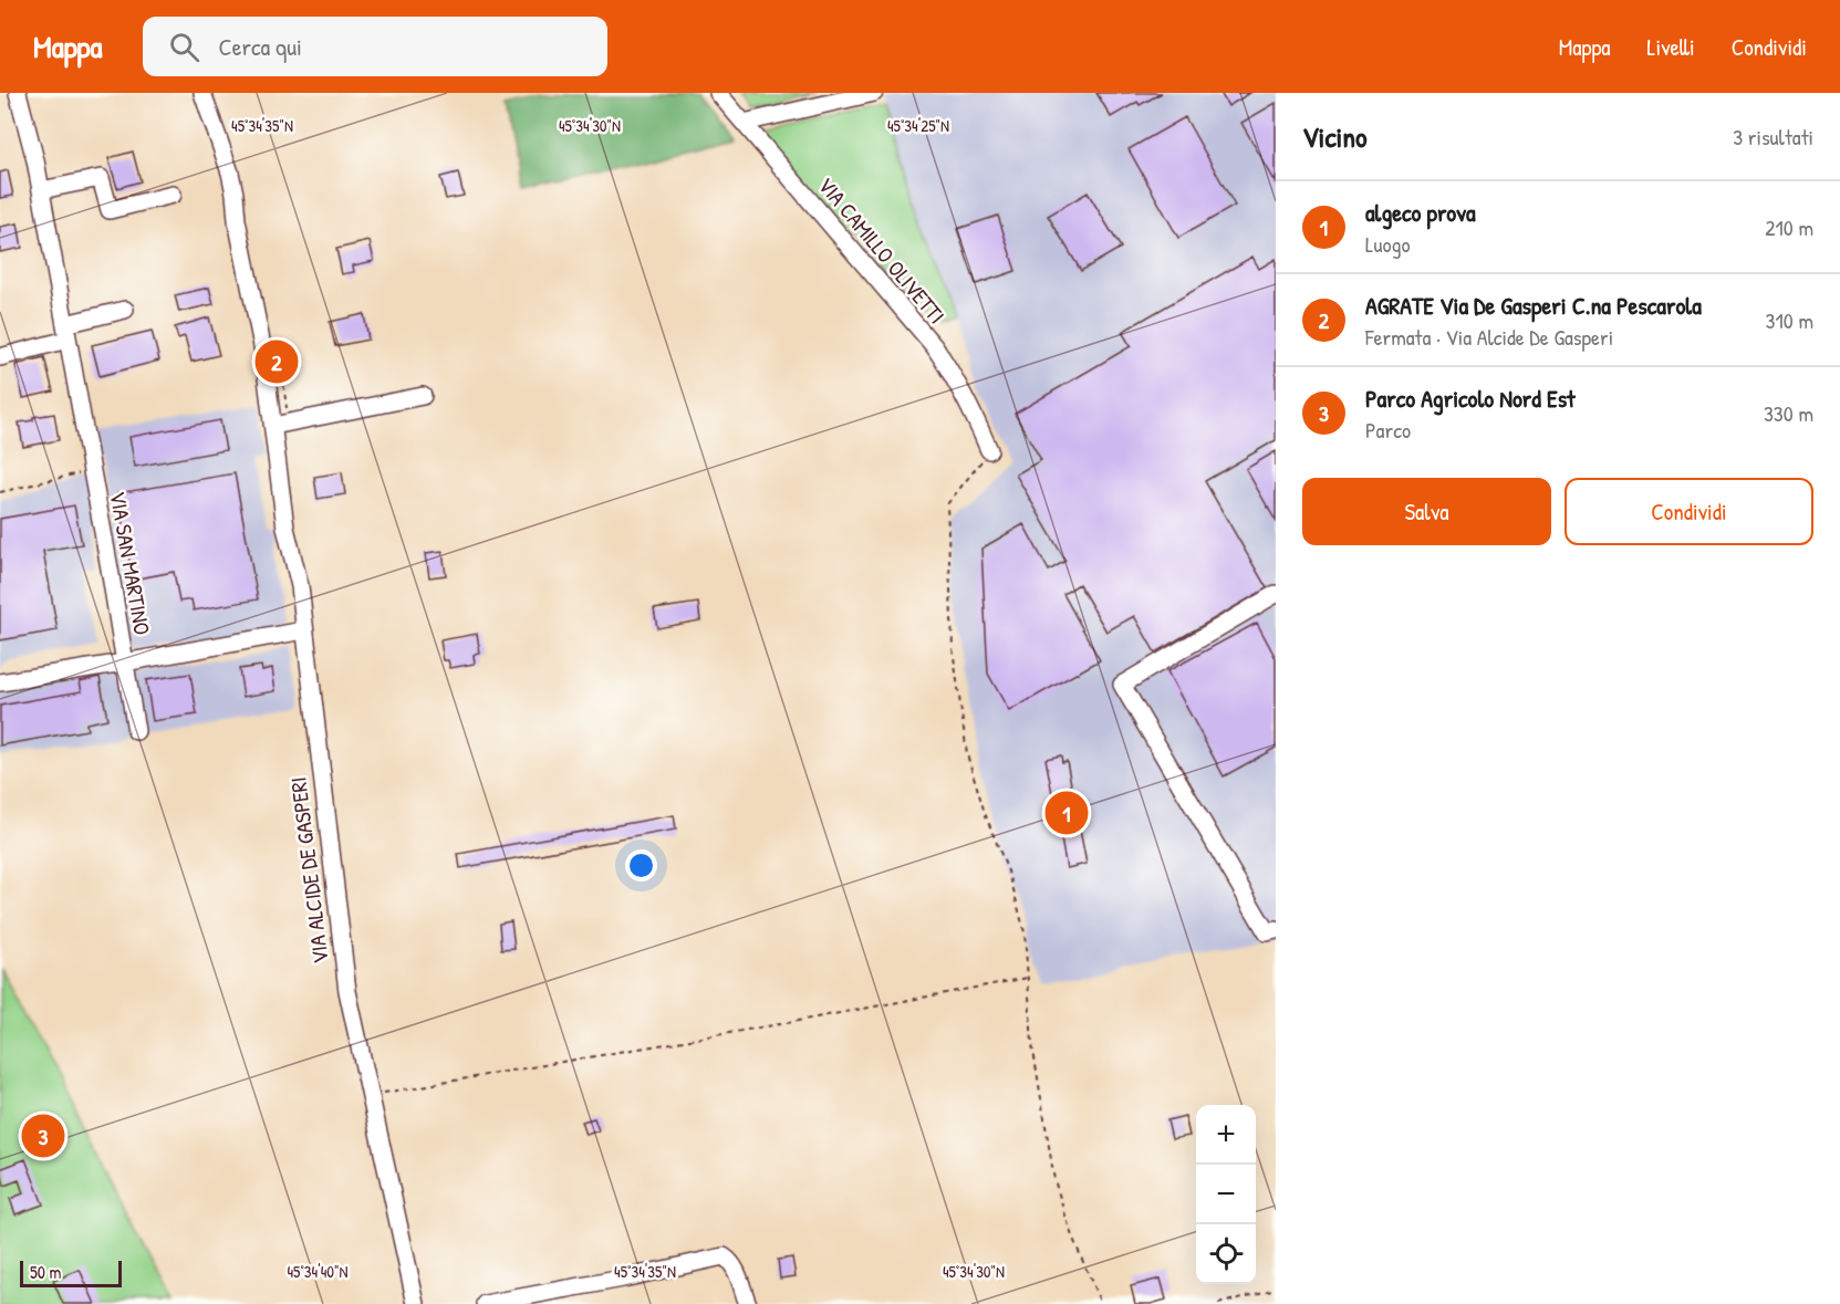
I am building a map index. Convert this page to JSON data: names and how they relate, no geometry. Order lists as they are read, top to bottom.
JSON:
{
  "streets": {
    "street": ["VIA CAMILLO OLIVETTI", "VIA SAN MARTINO", "VIA ALCIDE DE GASPERI"]
  },
  "crossings": [
    ["VIA SAN MARTINO", "VIA ALCIDE DE GASPERI"]
  ],
  "scale_bar": "50 m",
  "page": {
    "header": "Mappa",
    "search": "Cerca qui",
    "nav": ["Mappa", "Livelli", "Condividi"],
    "heading": ["Vicino", "3 risultati"],
    "list": [
      {
        "mark": "1",
        "name": "algeco prova",
        "note": "Luogo",
        "value": "210 m"
      },
      {
        "mark": "2",
        "name": "AGRATE Via De Gasperi C.na Pescarola",
        "note": "Fermata · Via Alcide De Gasperi",
        "value": "310 m"
      },
      {
        "mark": "3",
        "name": "Parco Agricolo Nord Est",
        "note": "Parco",
        "value": "330 m"
      }
    ],
    "pins": ["2", "1", "3"],
    "buttons": ["Salva", "Condividi"],
    "map_buttons": ["+", "−"],
    "scale": "50 m"
  },
  "coordinates": [
    "45°34'35\"N",
    "45°34'30\"N",
    "45°34'25\"N",
    "45°34'40\"N"
  ]
}
